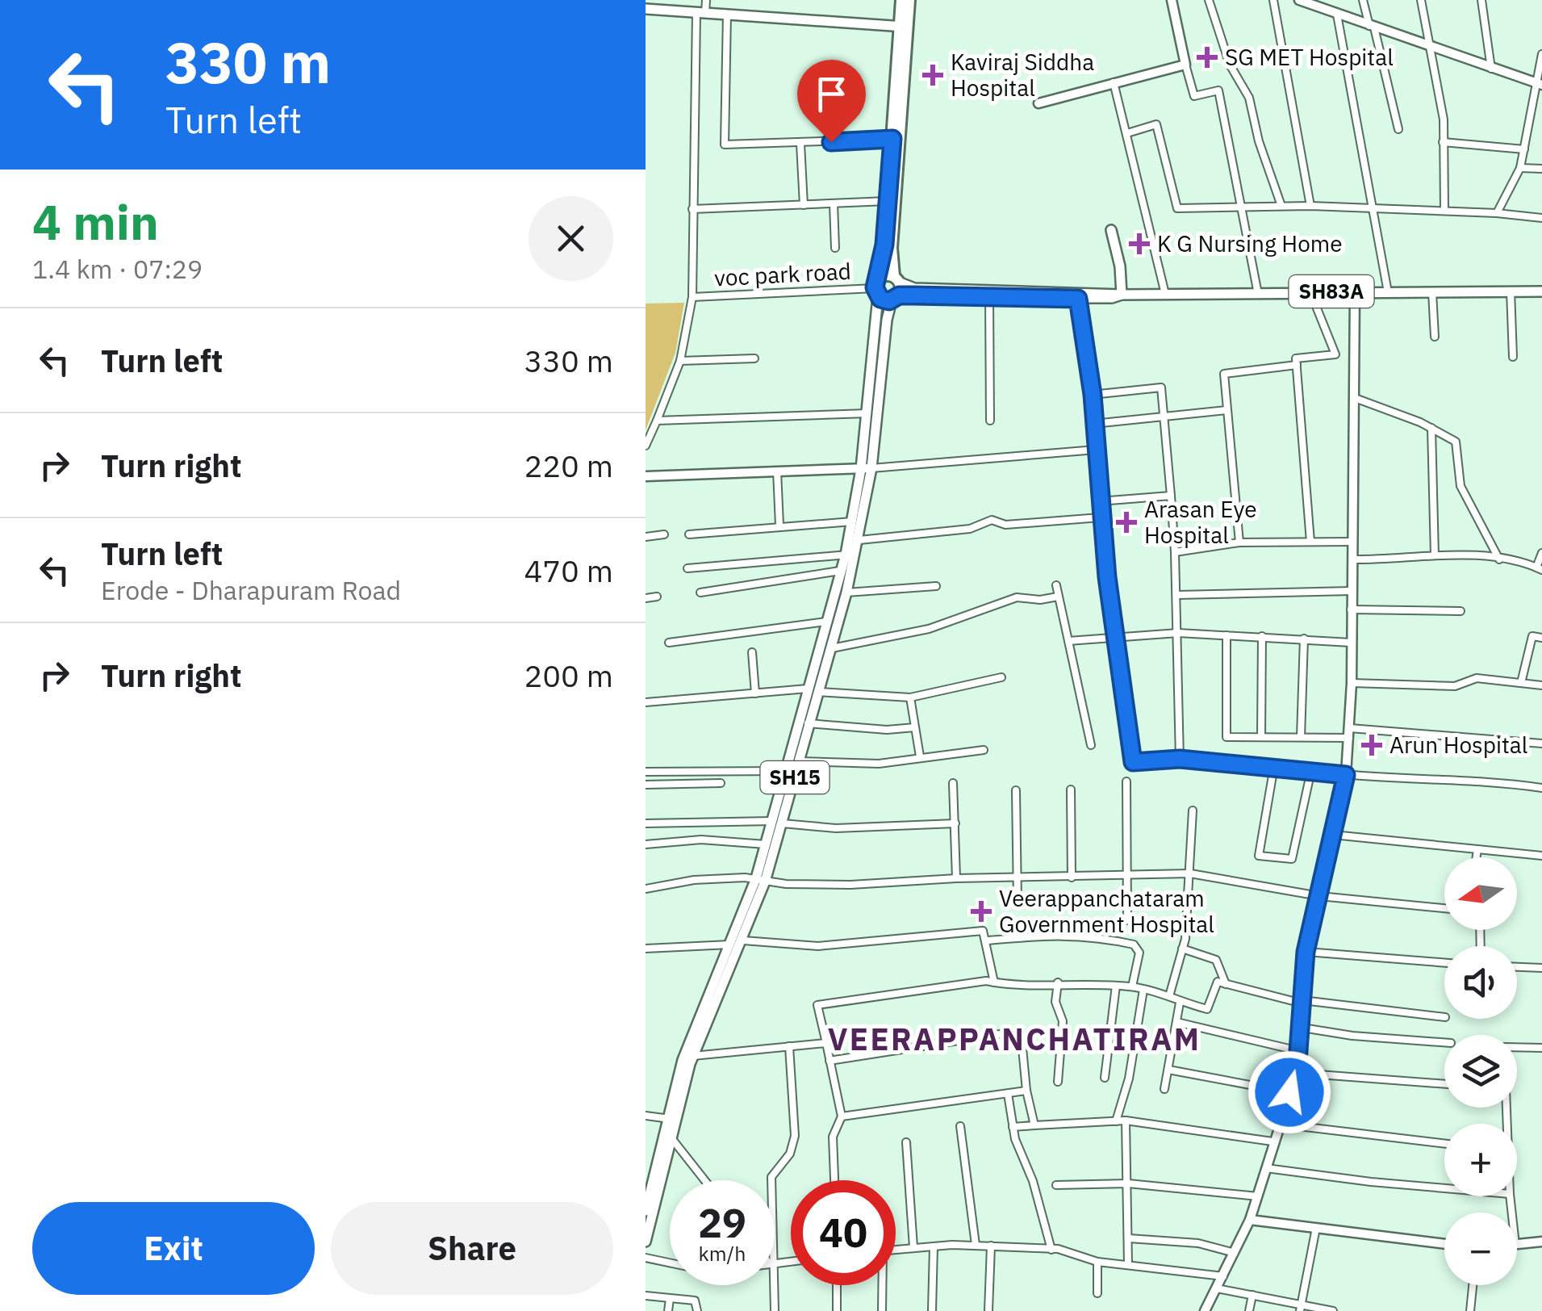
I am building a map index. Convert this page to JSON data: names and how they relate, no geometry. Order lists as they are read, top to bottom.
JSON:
{
  "streets": {
    "main road": ["SH83A", "SH15"],
    "street": ["voc park road"]
  },
  "crossings": [
    ["voc park road", "SH15"],
    ["SH83A", "SH15"]
  ],
  "districts": ["VEERAPPANCHATIRAM"],
  "places": {
    "health": [
      "SG MET Hospital",
      "Kaviraj Siddha Hospital",
      "K G Nursing Home",
      "Arasan Eye Hospital",
      "Arun Hospital",
      "Veerappanchataram Government Hospital"
    ]
  },
  "north": "left",
  "page": {
    "turn": ["330 m", "Turn left"],
    "heading": ["4 min", "1.4 km · 07:29"],
    "list": [
      {
        "name": "Turn left",
        "value": "330 m"
      },
      {
        "name": "Turn right",
        "value": "220 m"
      },
      {
        "name": "Turn left",
        "note": "Erode - Dharapuram Road",
        "value": "470 m"
      },
      {
        "name": "Turn right",
        "value": "200 m"
      }
    ],
    "map_buttons": ["+", "−"],
    "speed": "29 km/h",
    "limit": "40",
    "buttons": ["Exit", "Share"]
  }
}
